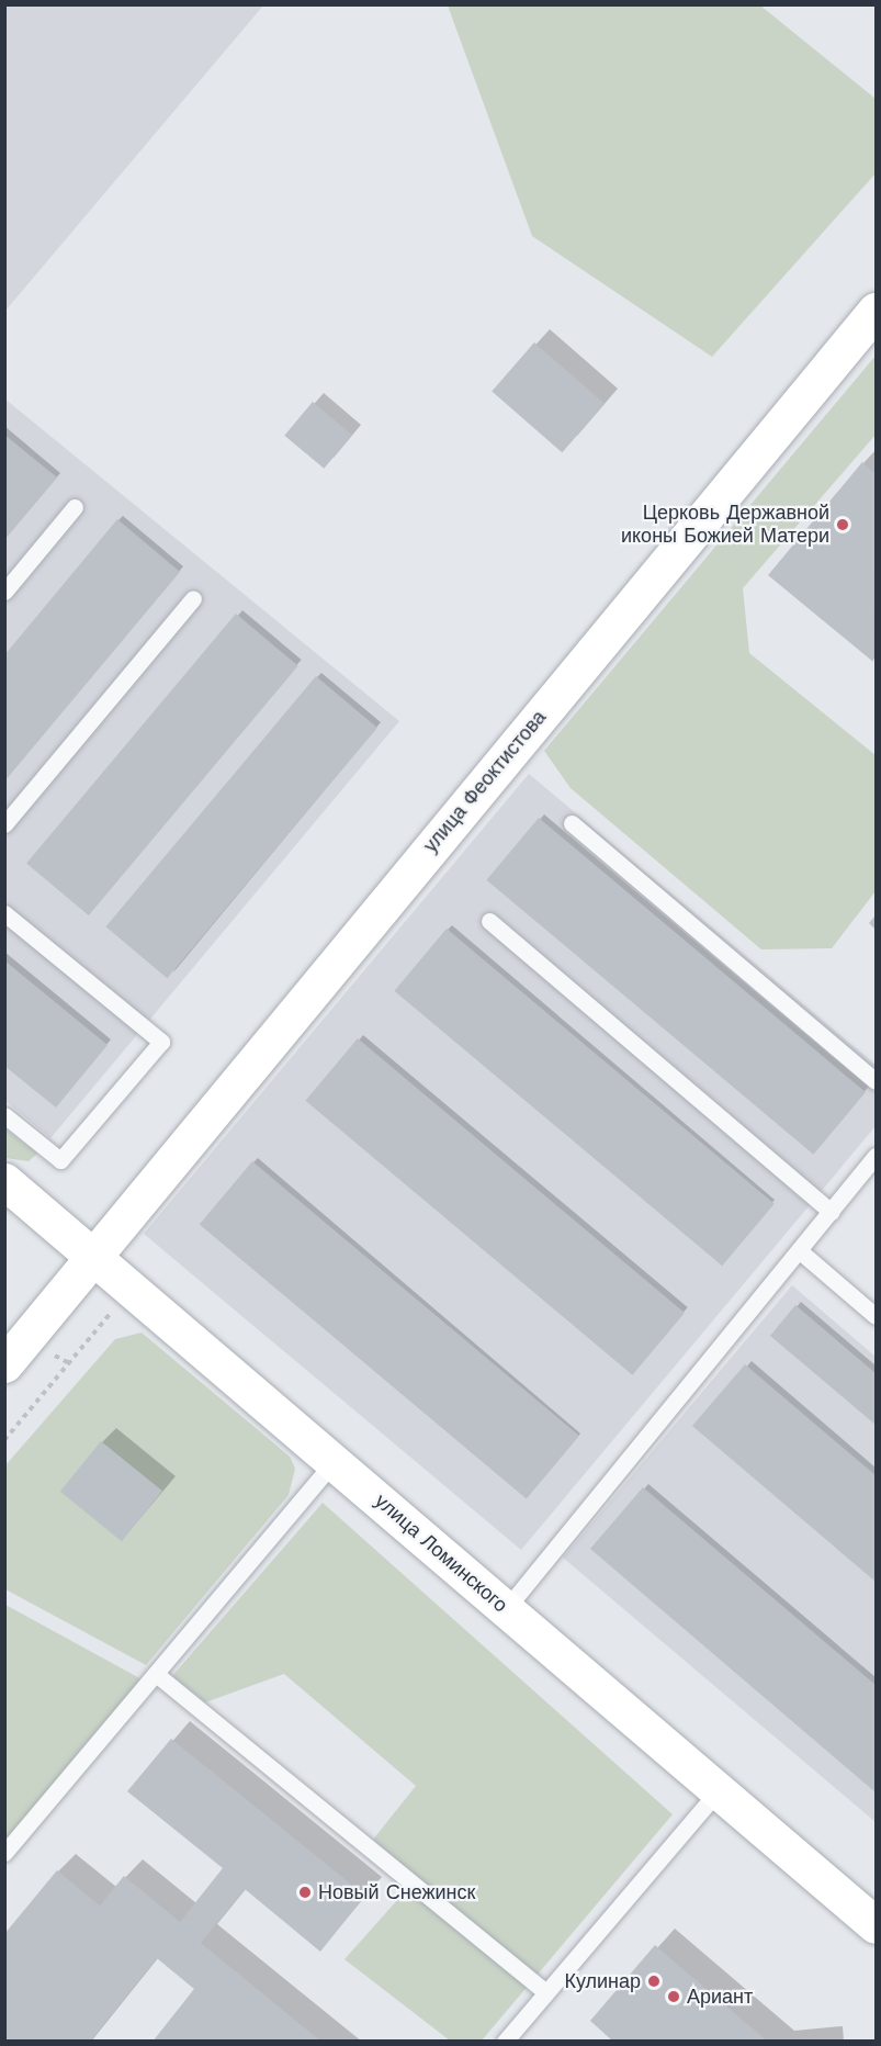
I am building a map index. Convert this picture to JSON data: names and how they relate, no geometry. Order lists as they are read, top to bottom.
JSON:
{
  "streets": {
    "street": ["улица Феоктистова", "улица Ломинского"]
  },
  "crossings": [
    ["улица Феоктистова", "улица Ломинского"]
  ],
  "places": [
    "Церковь Державной иконы Божией Матери",
    "Новый Снежинск",
    "Кулинар",
    "Ариант"
  ]
}
